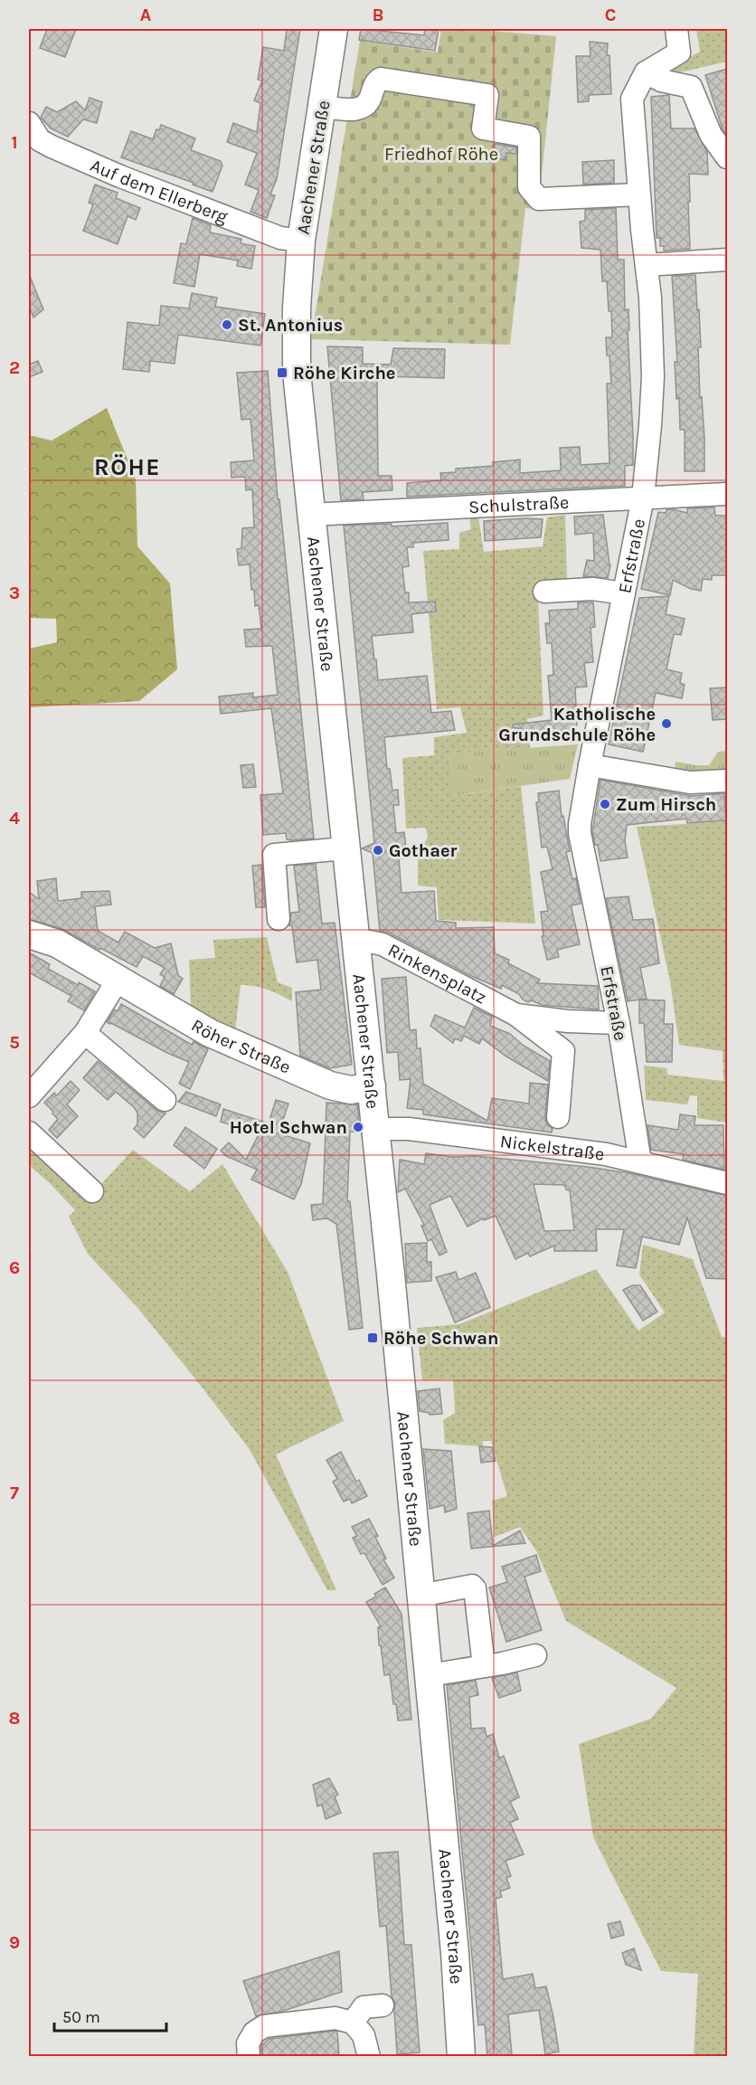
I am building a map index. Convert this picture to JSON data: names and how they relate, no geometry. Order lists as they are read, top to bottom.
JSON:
{
  "streets": {
    "main road": ["Aachener Straße", "Röher Straße"],
    "street": [
      "Auf dem Ellerberg",
      "Schulstraße",
      "Erfstraße",
      "Rinkensplatz",
      "Nickelstraße"
    ]
  },
  "crossings": [
    ["Aachener Straße", "Auf dem Ellerberg"],
    ["Aachener Straße", "Schulstraße"],
    ["Aachener Straße", "Rinkensplatz"],
    ["Aachener Straße", "Röher Straße"],
    ["Aachener Straße", "Nickelstraße"],
    ["Schulstraße", "Erfstraße"],
    ["Erfstraße", "Rinkensplatz"],
    ["Erfstraße", "Nickelstraße"]
  ],
  "districts": ["RÖHE"],
  "parks": ["Friedhof Röhe"],
  "places": {
    "other": [
      "St. Antonius",
      "Katholische Grundschule Röhe",
      "Zum Hirsch",
      "Gothaer",
      "Hotel Schwan"
    ],
    "transit": ["Röhe Kirche", "Röhe Schwan"]
  },
  "scale_bar": "50 m",
  "grid": {
    "columns": ["A", "B", "C"],
    "rows": [
      "1",
      "2",
      "3",
      "4",
      "5",
      "6",
      "7",
      "8",
      "9"
    ]
  }
}
